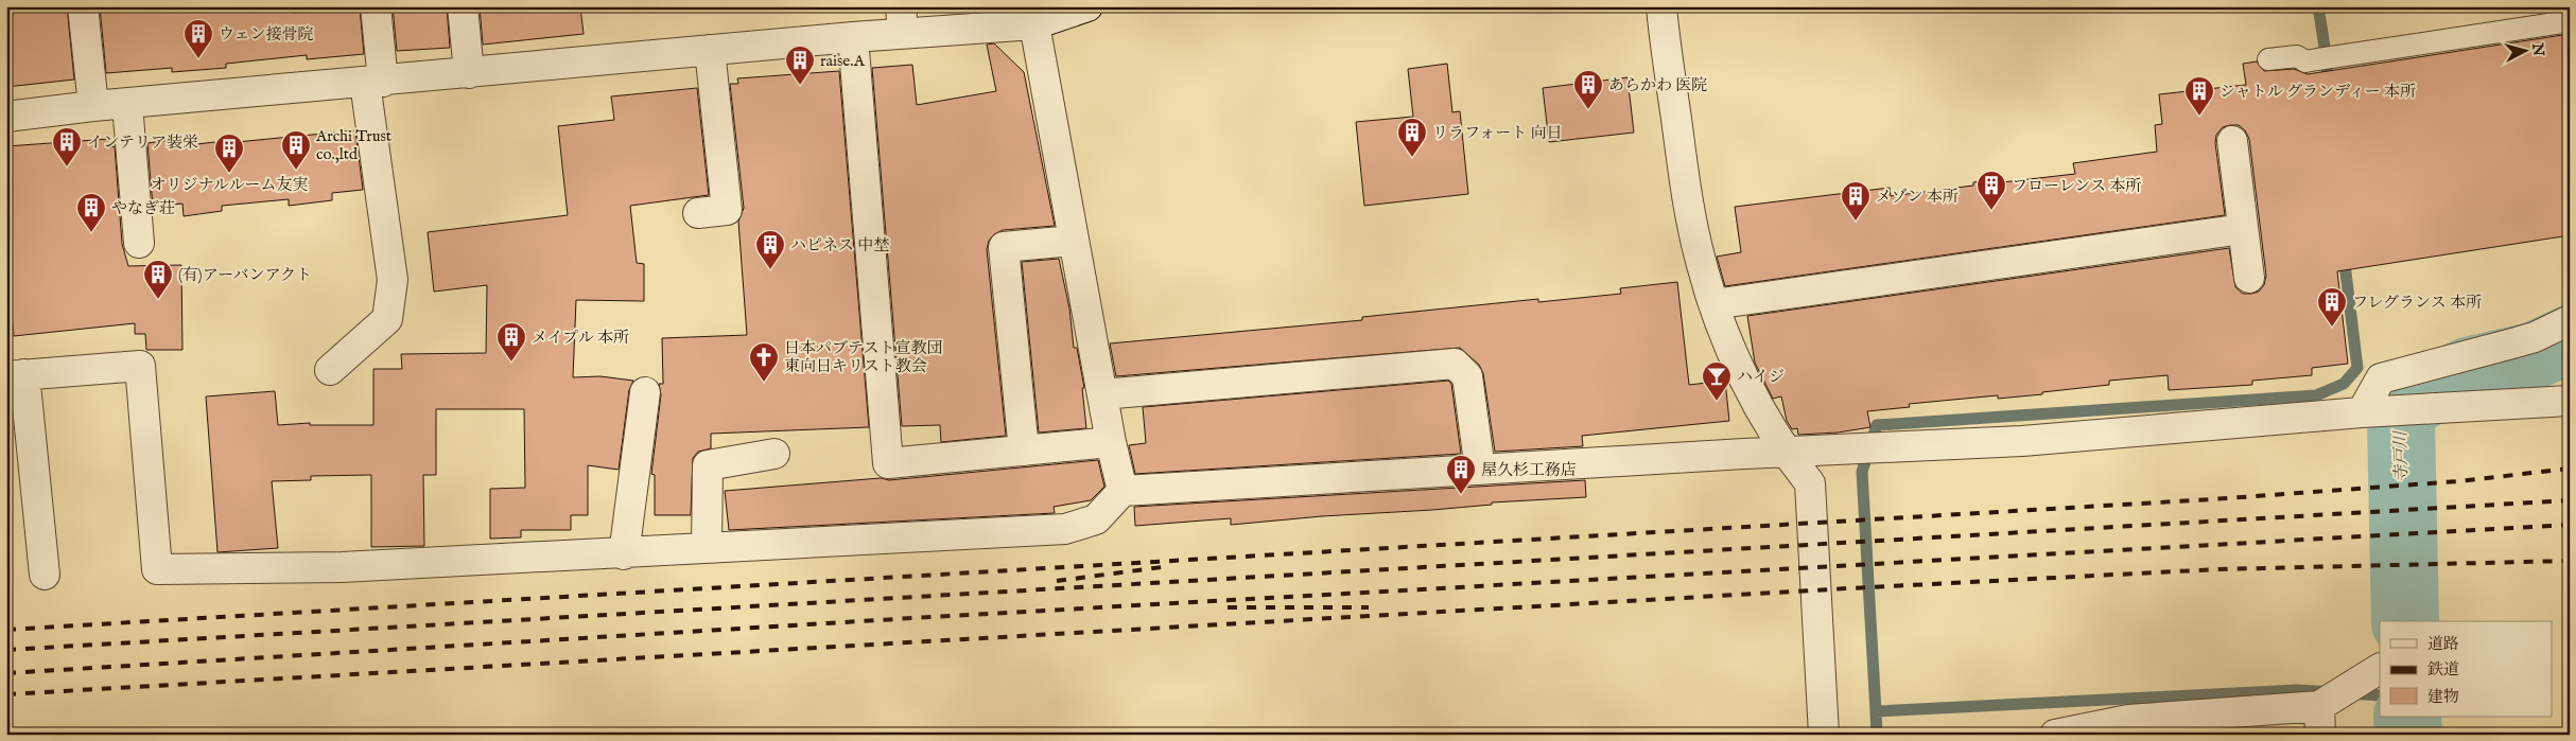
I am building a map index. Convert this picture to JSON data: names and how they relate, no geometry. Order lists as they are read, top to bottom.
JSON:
{
  "water": ["寺戸川"],
  "places": {
    "building": [
      "ウェン接骨院",
      "raise.A",
      "あらかわ 医院",
      "シャトル グランディー 本所",
      "リラフォート 向日",
      "インテリア装栄",
      "Archi Trust co.,ltd",
      "オリジナルルーム友実",
      "フローレンス 本所",
      "メゾン 本所",
      "やなぎ荘",
      "ハピネス 中埜",
      "(有)アーバンアクト",
      "フレグランス 本所",
      "メイプル 本所",
      "屋久杉工務店"
    ],
    "church": ["日本パブテスト宣教団 東向日キリスト教会"],
    "bar": ["ハイジ"]
  },
  "legend": ["道路", "鉄道", "建物"],
  "north": "right"
}
